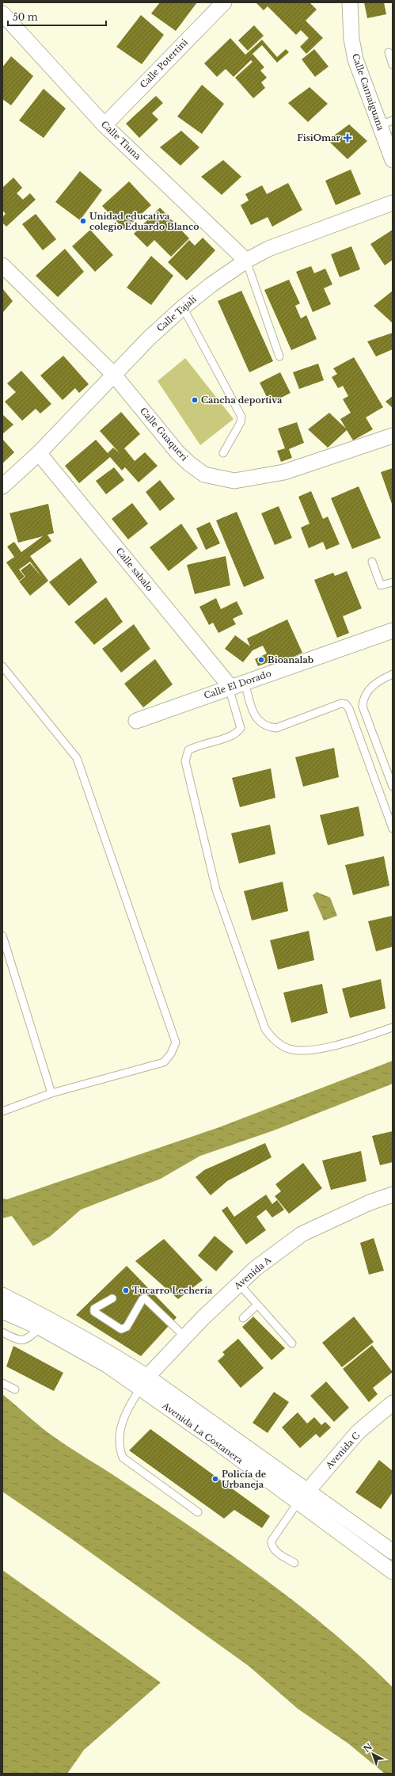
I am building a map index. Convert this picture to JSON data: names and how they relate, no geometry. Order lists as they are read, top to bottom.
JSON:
{
  "streets": {
    "street": [
      "Calle Potertini",
      "Calle Camaiguana",
      "Calle Tiuna",
      "Calle Tajalí",
      "Calle Guaqueri",
      "Calle sabalo",
      "Calle El Dorado",
      "Avenida A",
      "Avenida La Costanera",
      "Avenida C"
    ]
  },
  "crossings": [
    ["Calle Potertini", "Calle Tiuna"],
    ["Calle Tiuna", "Calle Tajalí"],
    ["Calle Tajalí", "Calle Guaqueri"],
    ["Calle Tajalí", "Calle sabalo"],
    ["Calle sabalo", "Calle El Dorado"],
    ["Avenida A", "Avenida La Costanera"],
    ["Avenida La Costanera", "Avenida C"]
  ],
  "places": {
    "health": ["FisiOmar"],
    "other": [
      "Unidad educativa colegio Eduardo Blanco",
      "Cancha deportiva",
      "Bioanalab",
      "Tucarro Lechería",
      "Policía de Urbaneja"
    ]
  },
  "scale_bar": "50 m",
  "north": "top left"
}
